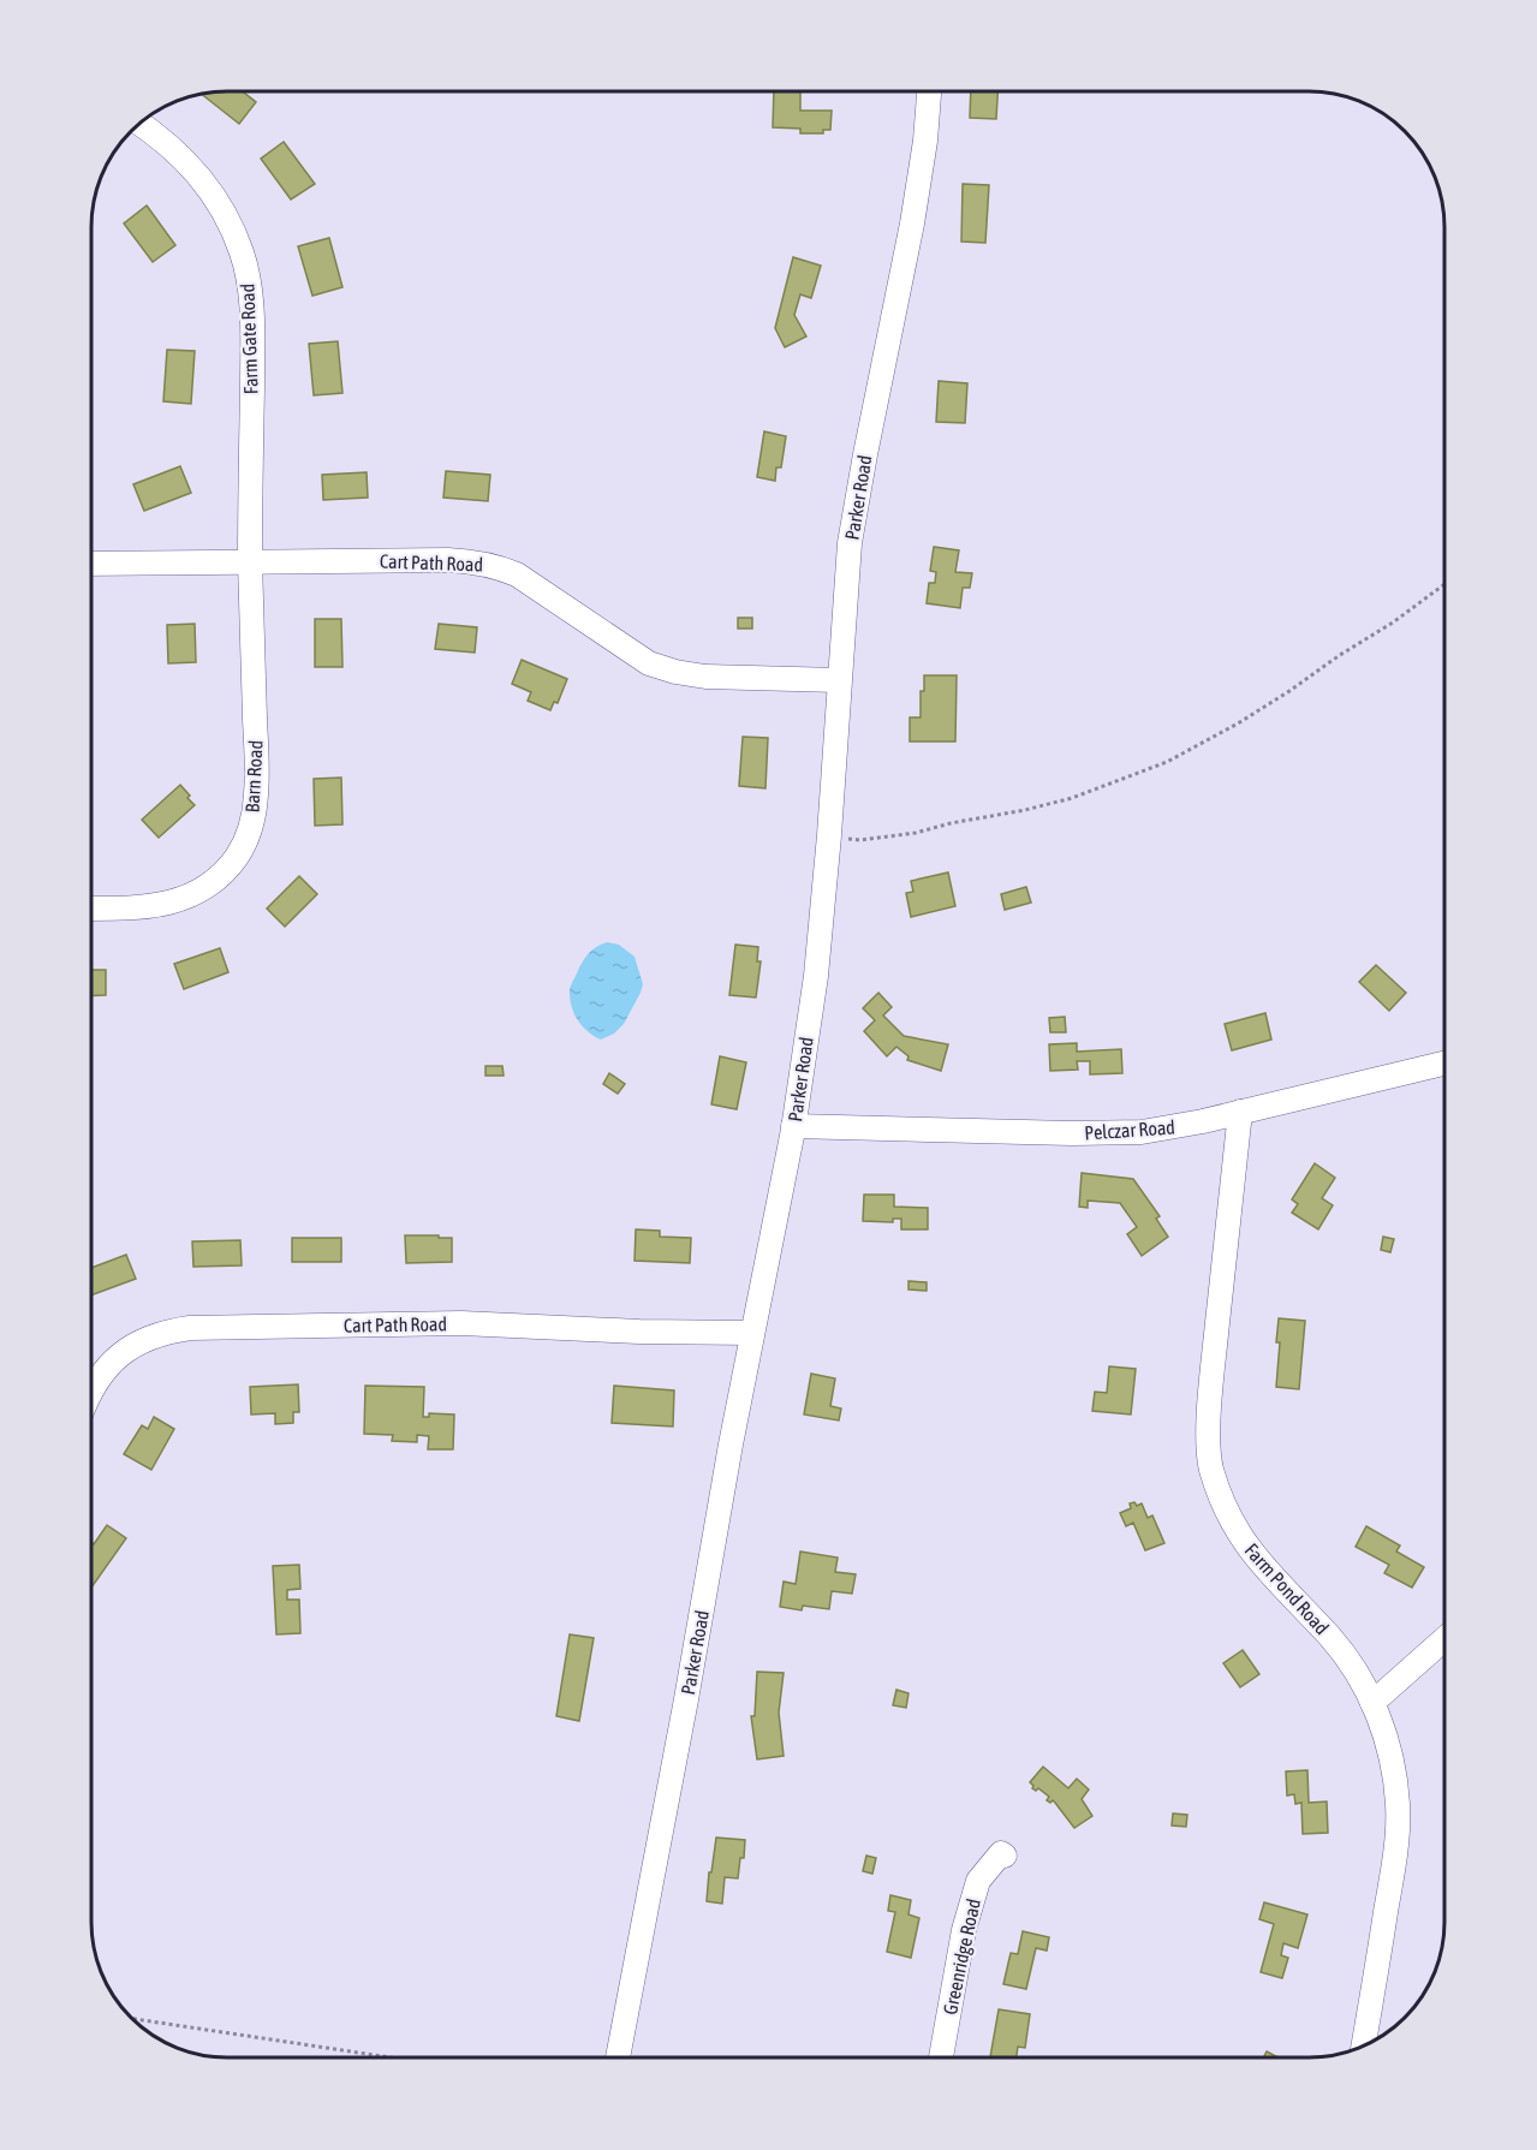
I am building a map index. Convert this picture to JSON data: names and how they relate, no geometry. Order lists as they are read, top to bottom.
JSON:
{
  "streets": {
    "street": [
      "Farm Gate Road",
      "Parker Road",
      "Cart Path Road",
      "Barn Road",
      "Pelczar Road",
      "Farm Pond Road",
      "Greenridge Road"
    ]
  },
  "crossings": [
    ["Farm Gate Road", "Cart Path Road"],
    ["Farm Gate Road", "Barn Road"],
    ["Parker Road", "Cart Path Road"],
    ["Parker Road", "Pelczar Road"],
    ["Cart Path Road", "Barn Road"],
    ["Pelczar Road", "Farm Pond Road"]
  ]
}
